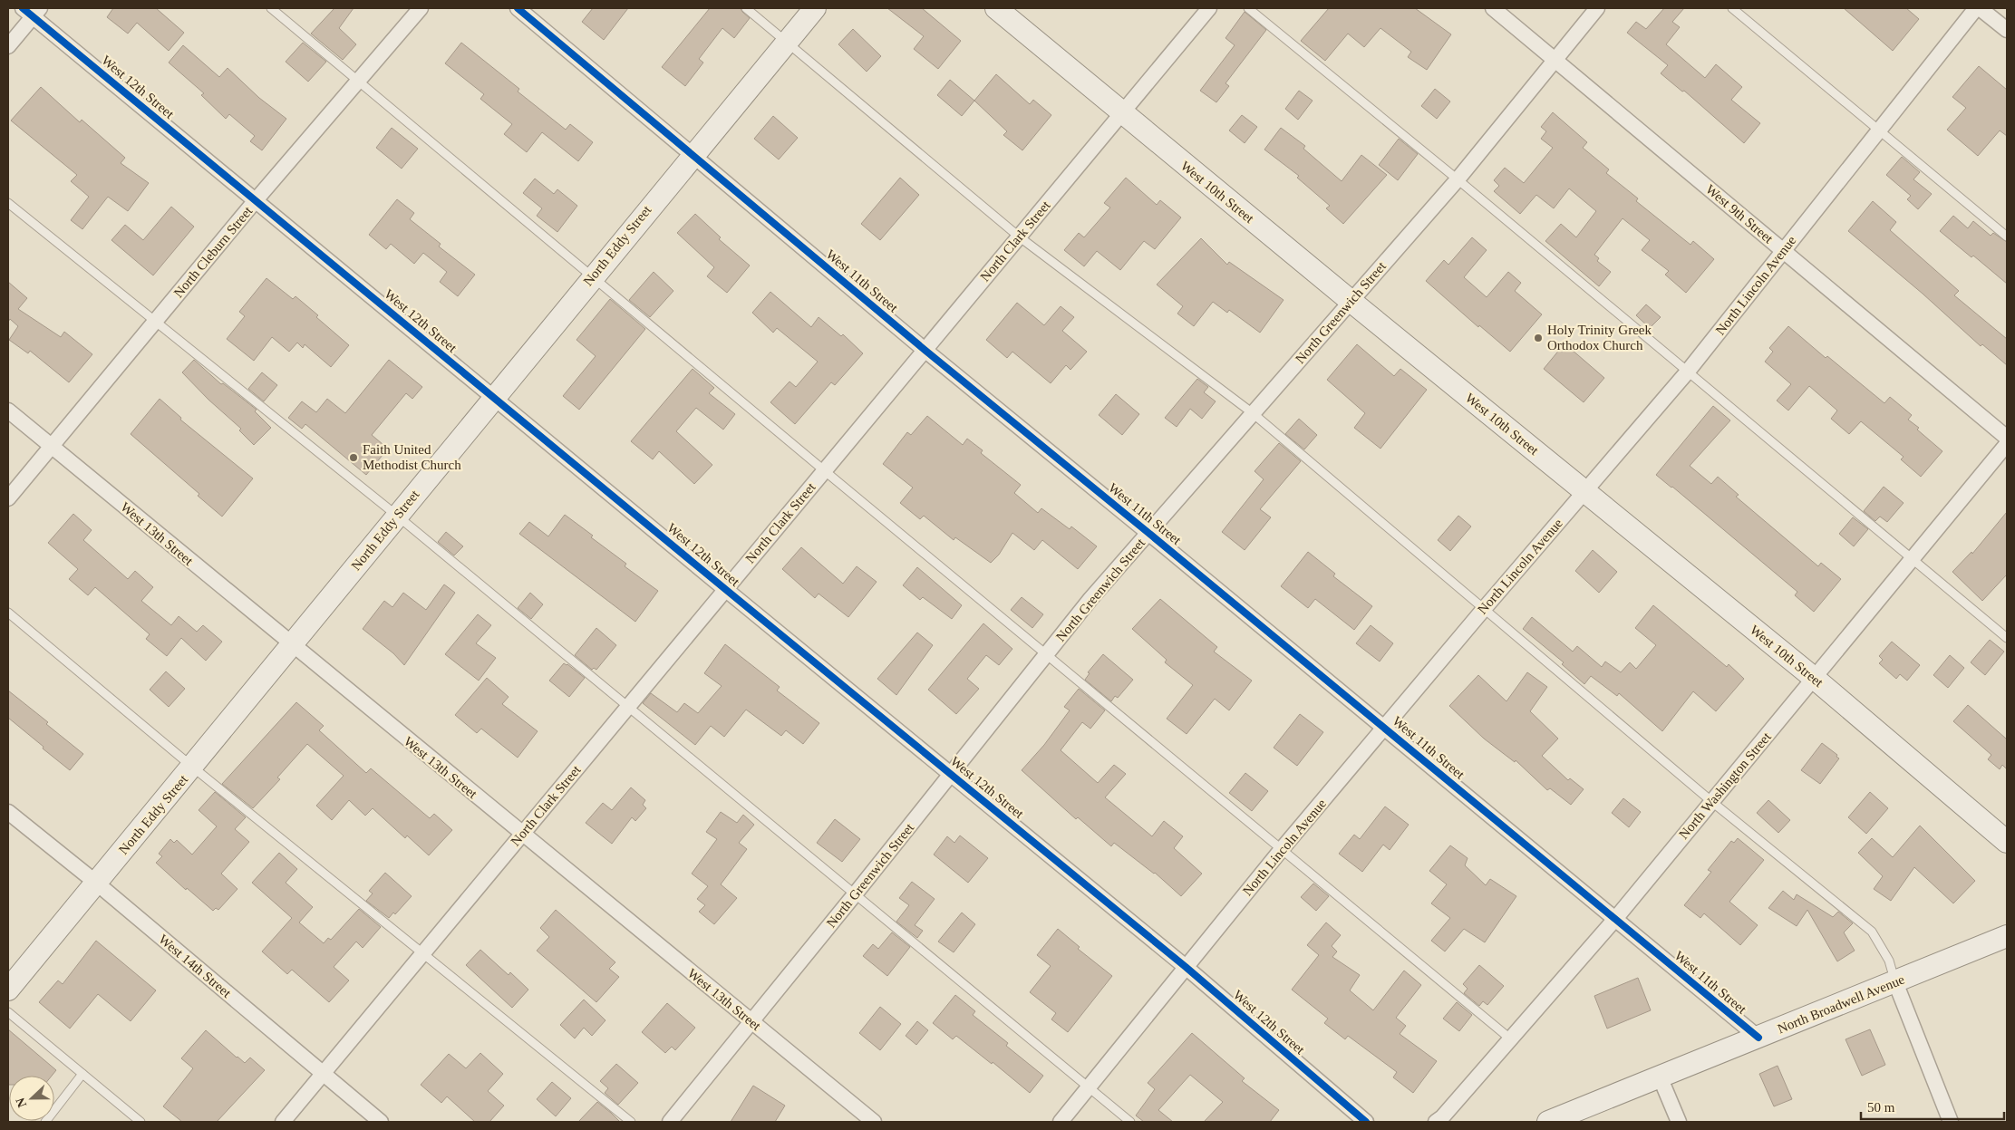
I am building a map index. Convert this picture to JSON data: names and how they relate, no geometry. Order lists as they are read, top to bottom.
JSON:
{
  "streets": {
    "main road": ["West 10th Street", "North Eddy Street", "North Broadwell Avenue"],
    "street": [
      "West 12th Street",
      "West 9th Street",
      "North Clark Street",
      "North Cleburn Street",
      "West 11th Street",
      "North Lincoln Avenue",
      "North Greenwich Street",
      "West 13th Street",
      "North Washington Street",
      "West 14th Street"
    ]
  },
  "crossings": [
    ["West 12th Street", "North Clark Street"],
    ["West 12th Street", "North Eddy Street"],
    ["West 12th Street", "North Cleburn Street"],
    ["West 12th Street", "North Lincoln Avenue"],
    ["West 12th Street", "North Greenwich Street"],
    ["West 10th Street", "North Clark Street"],
    ["West 10th Street", "North Lincoln Avenue"],
    ["West 10th Street", "North Greenwich Street"],
    ["West 10th Street", "North Washington Street"],
    ["West 9th Street", "North Lincoln Avenue"],
    ["West 9th Street", "North Greenwich Street"],
    ["North Clark Street", "West 11th Street"],
    ["North Clark Street", "West 13th Street"],
    ["North Clark Street", "West 14th Street"],
    ["North Eddy Street", "West 11th Street"],
    ["North Eddy Street", "West 13th Street"],
    ["North Eddy Street", "West 14th Street"],
    ["North Cleburn Street", "West 13th Street"],
    ["West 11th Street", "North Lincoln Avenue"],
    ["West 11th Street", "North Greenwich Street"],
    ["West 11th Street", "North Washington Street"],
    ["West 11th Street", "North Broadwell Avenue"],
    ["North Greenwich Street", "West 13th Street"]
  ],
  "places": ["Holy Trinity Greek Orthodox Church", "Faith United Methodist Church"],
  "scale_bar": "50 m",
  "north": "left"
}
